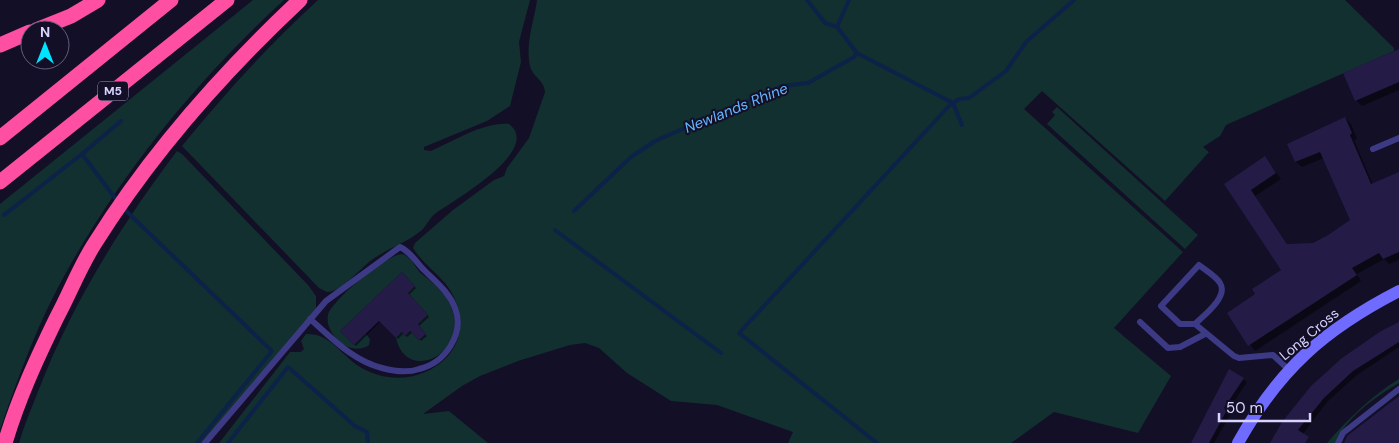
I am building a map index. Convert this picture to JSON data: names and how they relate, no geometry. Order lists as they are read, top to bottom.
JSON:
{
  "streets": {
    "highway": ["M5"],
    "street": ["Long Cross"]
  },
  "water": ["Newlands Rhine"],
  "scale_bar": "50 m",
  "north": "top"
}
